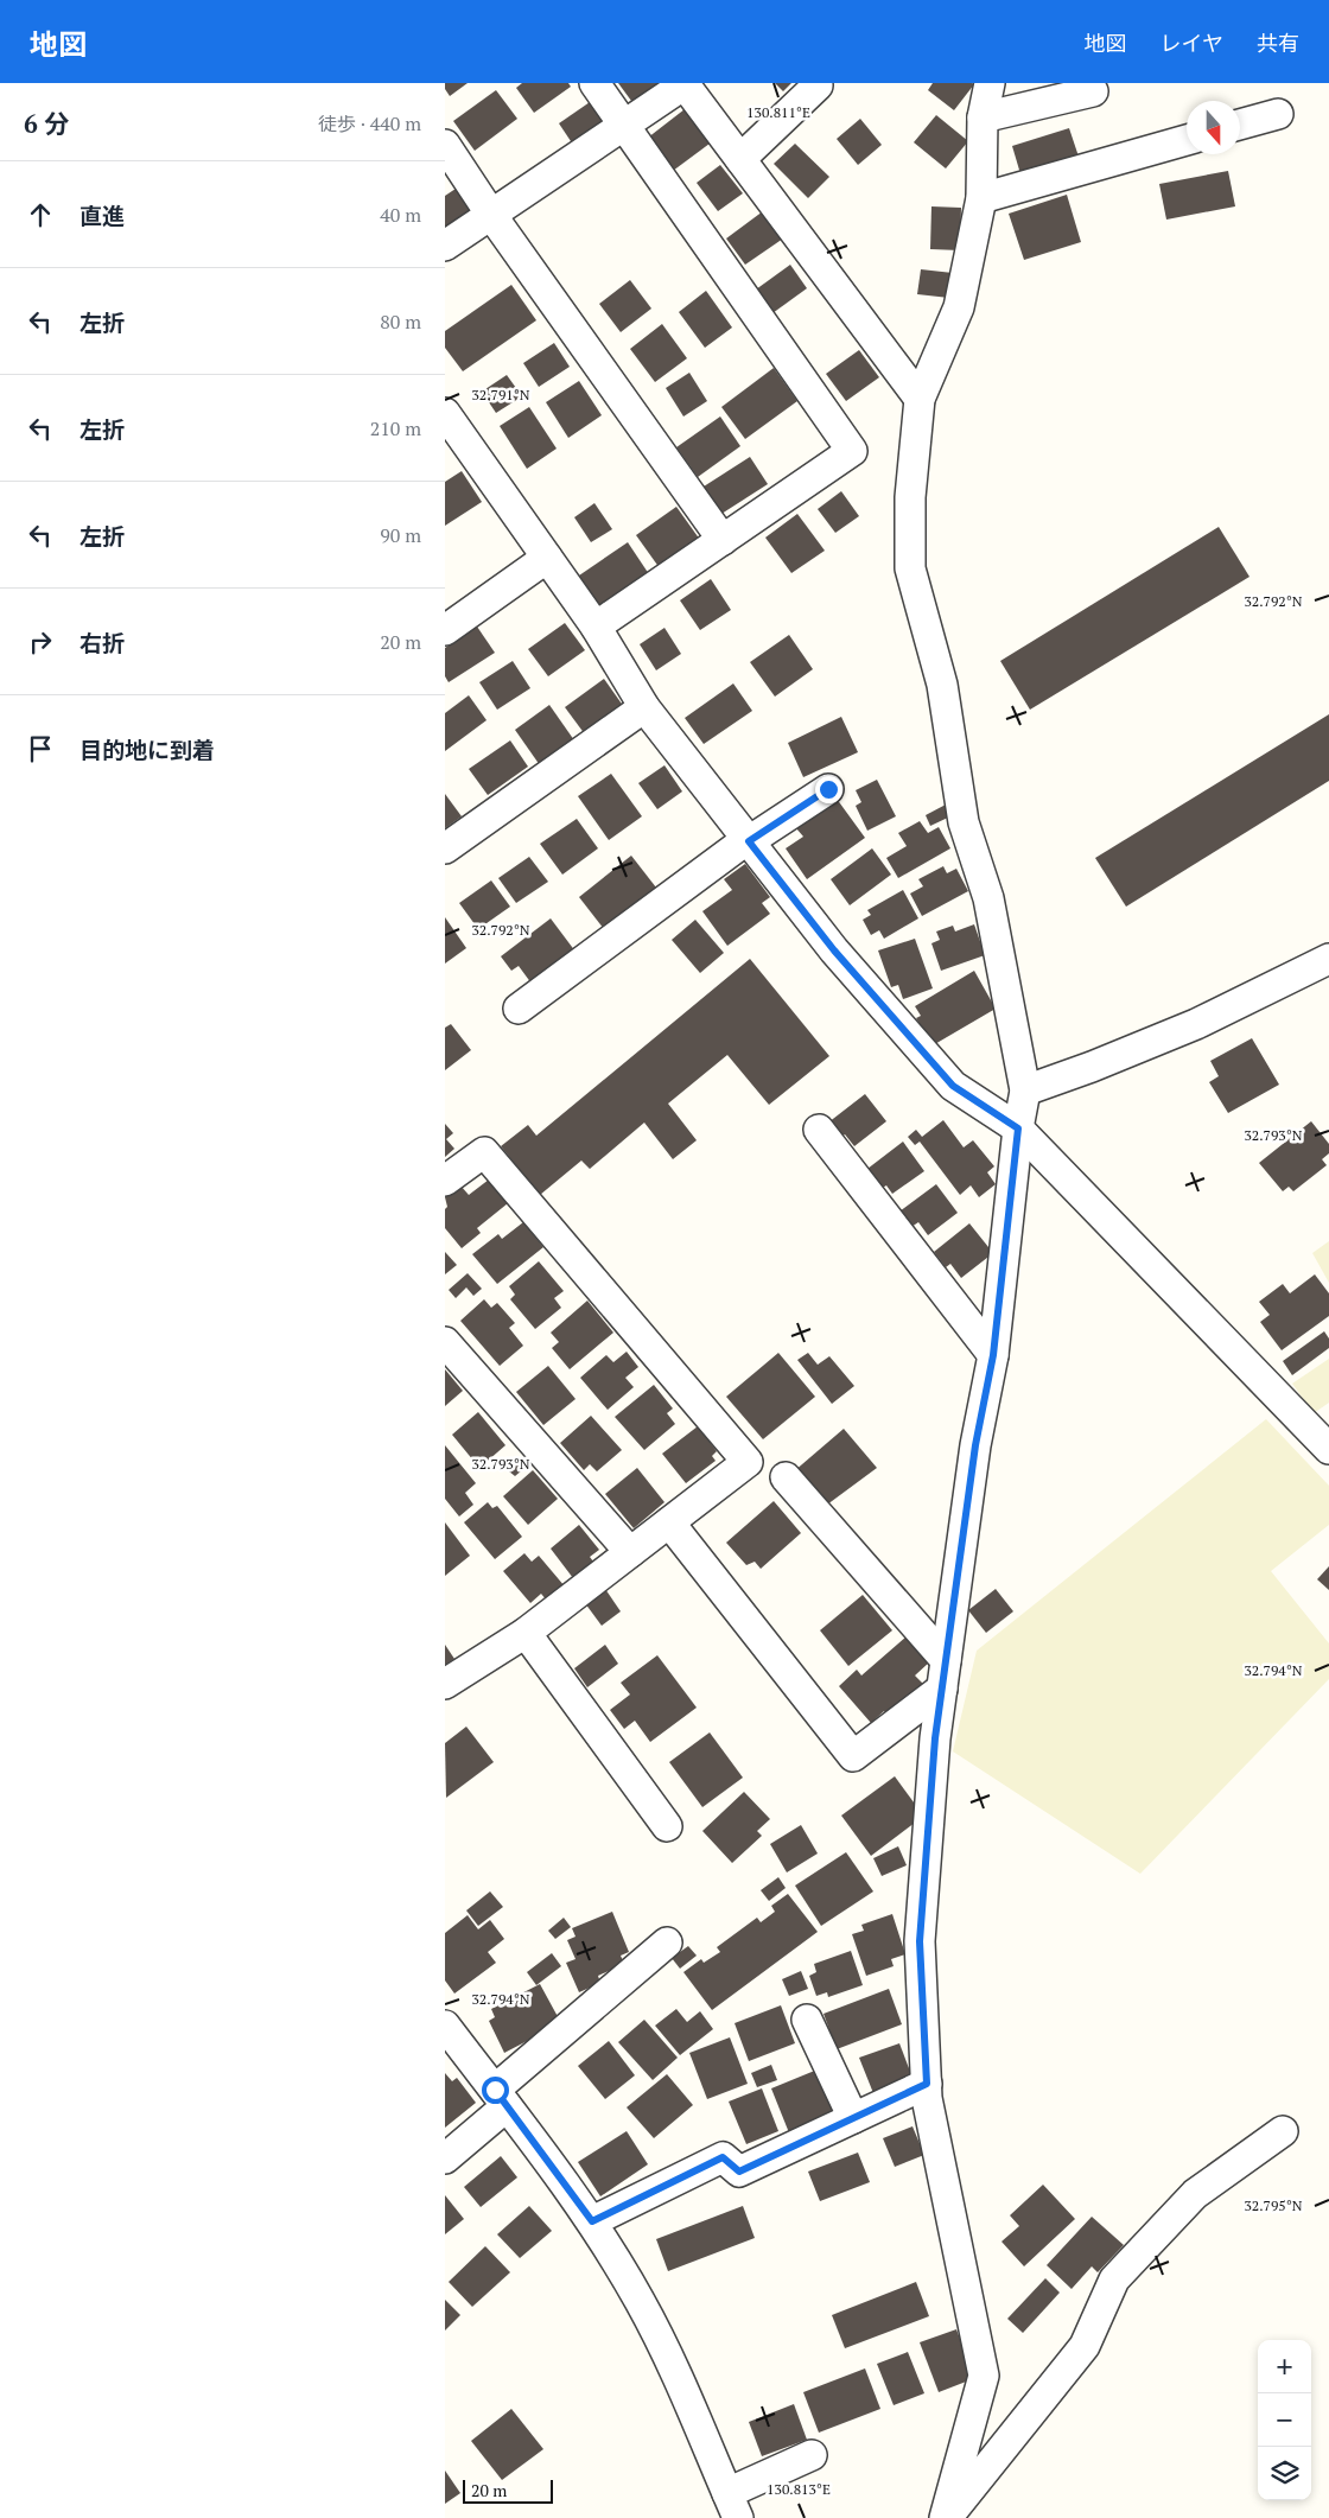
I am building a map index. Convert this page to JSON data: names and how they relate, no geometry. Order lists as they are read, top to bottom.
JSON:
{
  "scale_bar": "20 m",
  "north": "bottom",
  "page": {
    "header": "地図",
    "nav": ["地図", "レイヤ", "共有"],
    "heading": ["6 分", "徒歩 · 440 m"],
    "list": [
      ["直進", "40 m"],
      ["左折", "80 m"],
      ["左折", "210 m"],
      ["左折", "90 m"],
      ["右折", "20 m"],
      "目的地に到着"
    ],
    "map_buttons": ["+", "−"],
    "scale": "20 m"
  },
  "coordinates": [
    "130.811°E",
    "32.791°N",
    "32.792°N",
    "32.793°N",
    "32.794°N",
    "32.795°N",
    "130.813°E"
  ]
}
